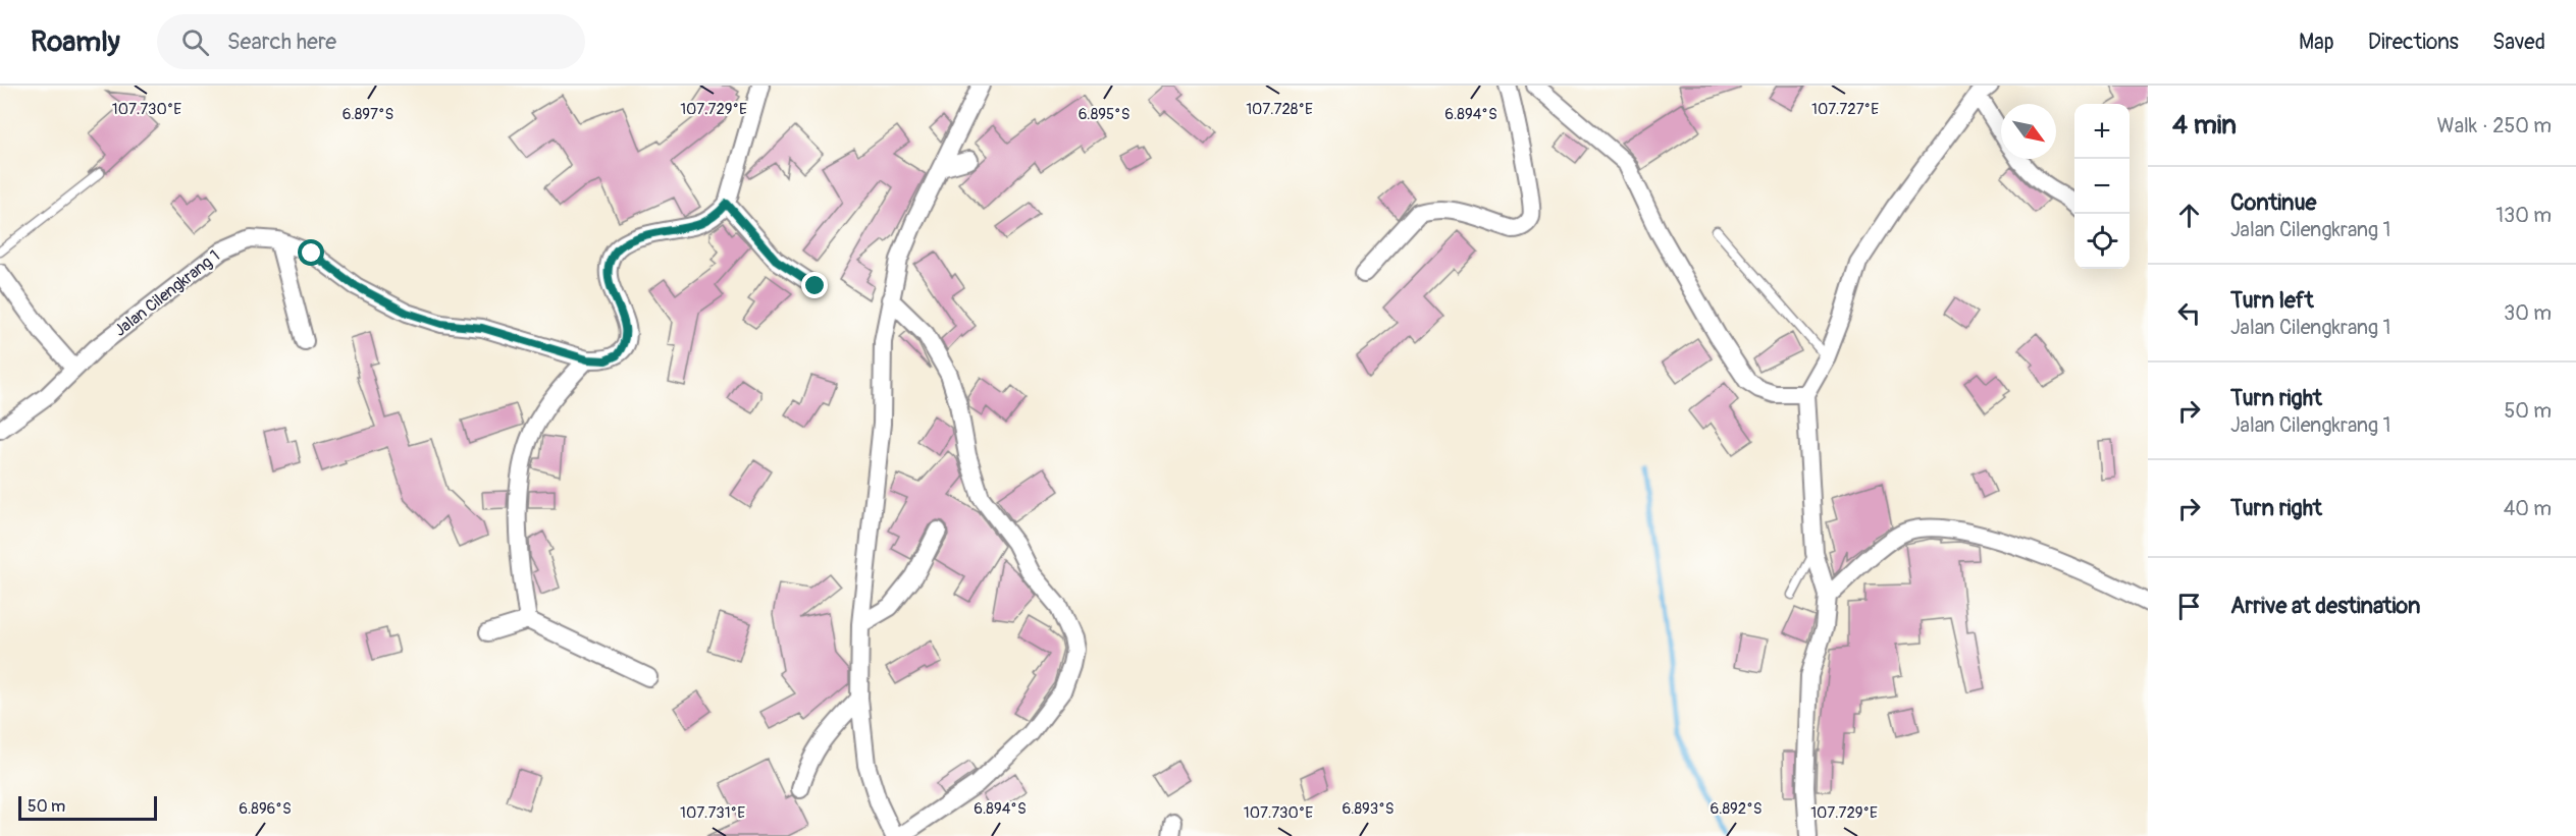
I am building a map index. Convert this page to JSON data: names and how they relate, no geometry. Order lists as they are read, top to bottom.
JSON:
{
  "streets": {
    "street": ["Jalan Cilengkrang 1"]
  },
  "scale_bar": "50 m",
  "north": "bottom right",
  "page": {
    "header": "Roamly",
    "search": "Search here",
    "nav": ["Map", "Directions", "Saved"],
    "heading": ["4 min", "Walk · 250 m"],
    "map_buttons": ["+", "−"],
    "list": [
      ["Continue", "Jalan Cilengkrang 1", "130 m"],
      ["Turn left", "Jalan Cilengkrang 1", "30 m"],
      ["Turn right", "Jalan Cilengkrang 1", "50 m"],
      ["Turn right", "40 m"],
      "Arrive at destination"
    ],
    "scale": "50 m"
  },
  "coordinates": [
    "107.730°E",
    "107.728°E",
    "107.729°E",
    "107.727°E",
    "6.897°S",
    "6.895°S",
    "6.894°S",
    "6.896°S",
    "6.893°S",
    "6.892°S",
    "107.731°E"
  ]
}
